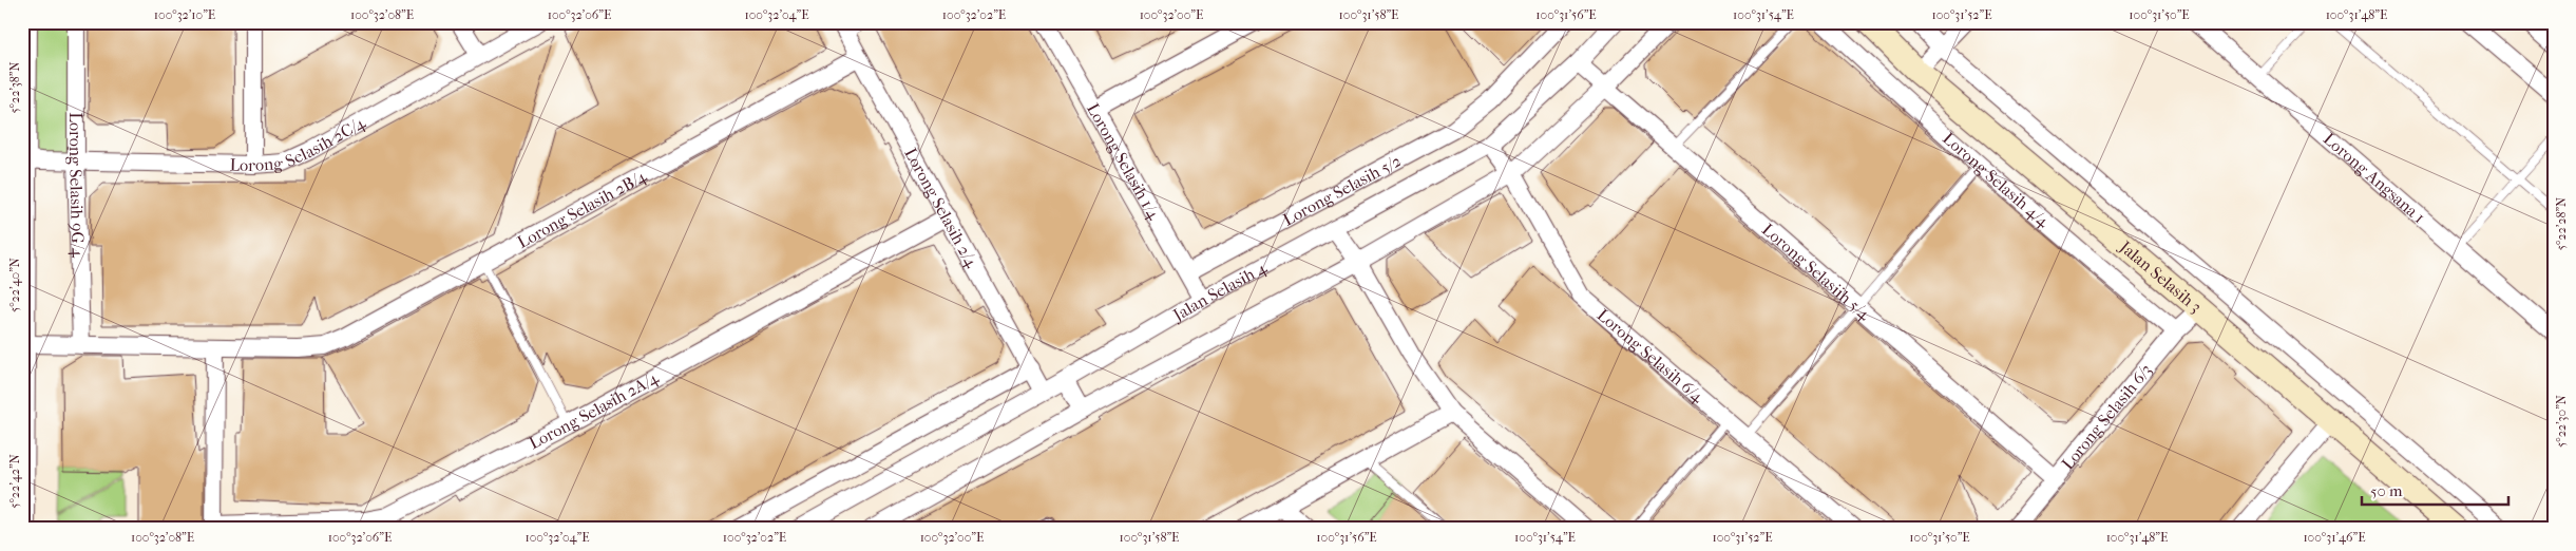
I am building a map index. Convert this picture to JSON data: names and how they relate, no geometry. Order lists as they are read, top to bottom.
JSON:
{
  "streets": {
    "street": [
      "Lorong Selasih 2C/4",
      "Lorong Selasih 1/4",
      "Lorong Angsana 1",
      "Lorong Selasih 4/4",
      "Lorong Selasih 9G/4",
      "Lorong Selasih 5/2",
      "Lorong Selasih 2/4",
      "Lorong Selasih 2B/4",
      "Lorong Selasiih 5/4",
      "Jalan Selasih 3",
      "Jalan Selasih 4",
      "Lorong Selasih 6/4",
      "Lorong Selasih 2A/4",
      "Lorong Selasih 6/3"
    ]
  },
  "crossings": [
    ["Lorong Selasih 2C/4", "Lorong Selasih 9G/4"],
    ["Lorong Selasih 1/4", "Lorong Selasih 5/2"],
    ["Lorong Selasih 1/4", "Jalan Selasih 4"],
    ["Lorong Selasih 4/4", "Lorong Selasih 6/3"],
    ["Lorong Selasih 9G/4", "Lorong Selasih 2B/4"],
    ["Lorong Selasih 2/4", "Lorong Selasih 2B/4"],
    ["Lorong Selasih 2/4", "Jalan Selasih 4"],
    ["Lorong Selasih 2/4", "Lorong Selasih 2A/4"],
    ["Lorong Selasiih 5/4", "Jalan Selasih 4"],
    ["Lorong Selasiih 5/4", "Lorong Selasih 6/3"],
    ["Jalan Selasih 3", "Lorong Selasih 6/3"],
    ["Jalan Selasih 4", "Lorong Selasih 6/4"]
  ],
  "scale_bar": "50 m",
  "coordinates": [
    "100°32'10\"E",
    "100°32'08\"E",
    "100°32'06\"E",
    "100°32'04\"E",
    "100°32'02\"E",
    "100°32'00\"E",
    "100°31'58\"E",
    "100°31'56\"E",
    "100°31'54\"E",
    "100°31'52\"E",
    "100°31'50\"E",
    "100°31'48\"E",
    "5°22'38\"N",
    "5°22'28\"N",
    "5°22'40\"N",
    "5°22'30\"N",
    "5°22'42\"N",
    "100°31'46\"E"
  ]
}
